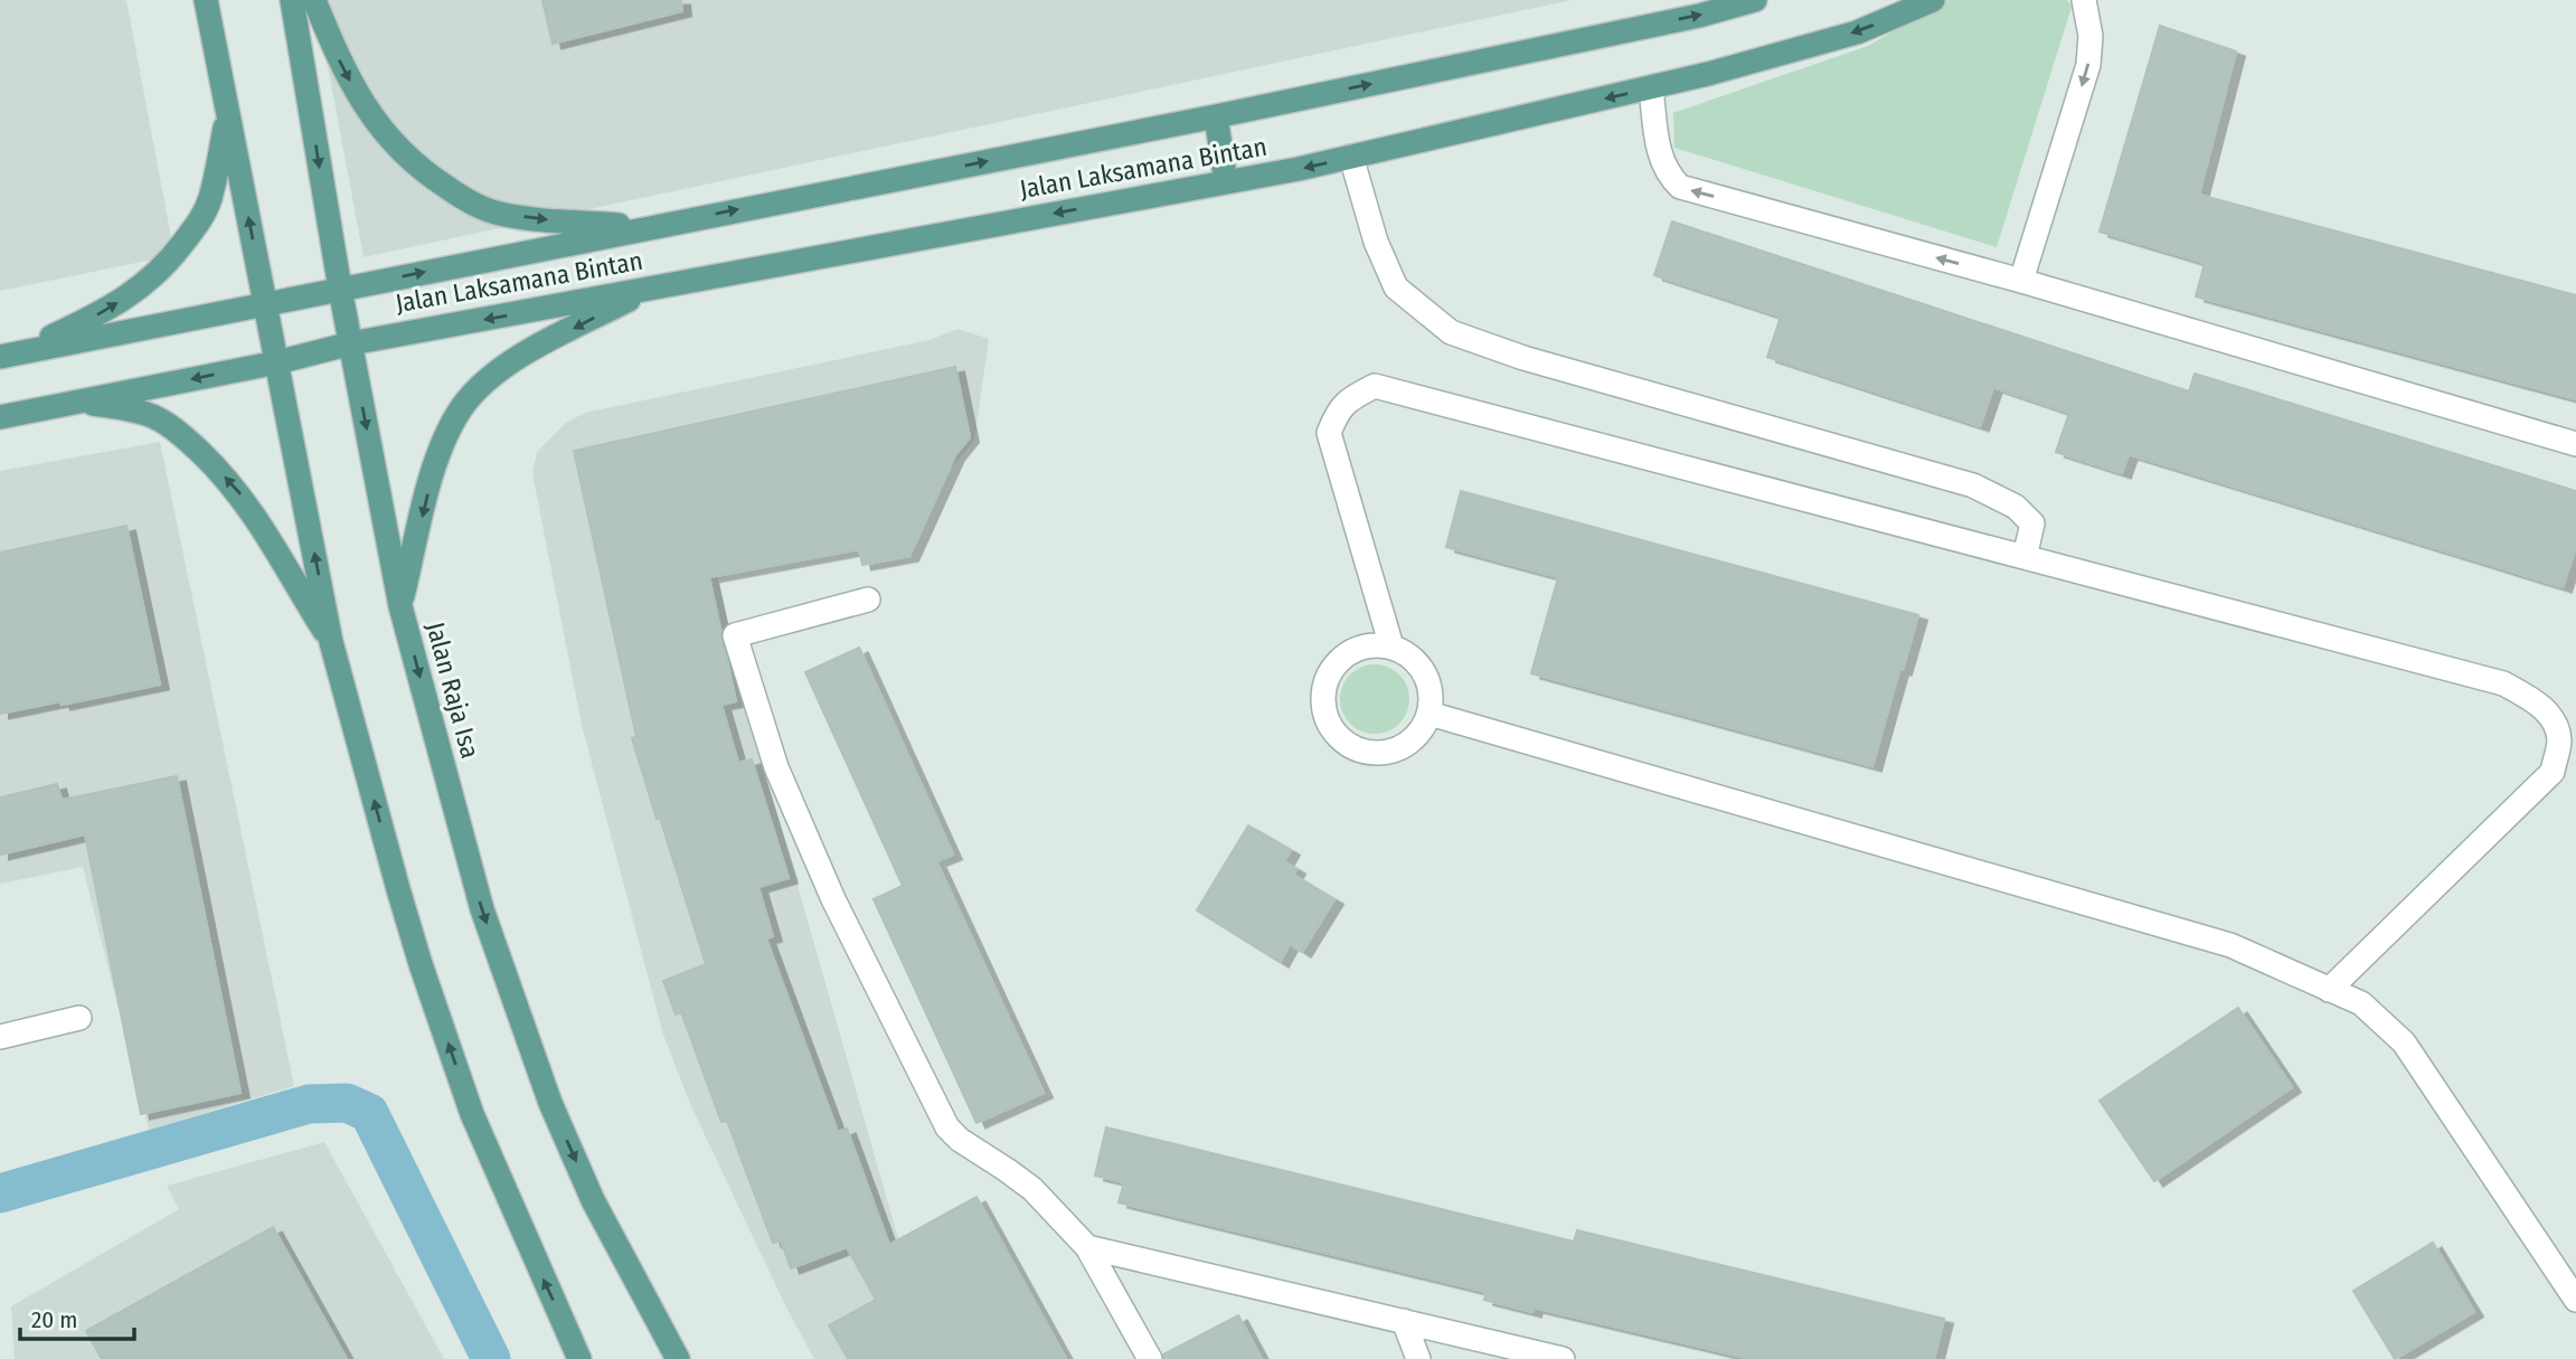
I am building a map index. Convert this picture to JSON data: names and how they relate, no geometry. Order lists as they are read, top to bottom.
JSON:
{
  "streets": {
    "main road": ["Jalan Laksamana Bintan", "Jalan Raja Isa"]
  },
  "crossings": [
    ["Jalan Laksamana Bintan", "Jalan Raja Isa"]
  ],
  "scale_bar": "20 m"
}
